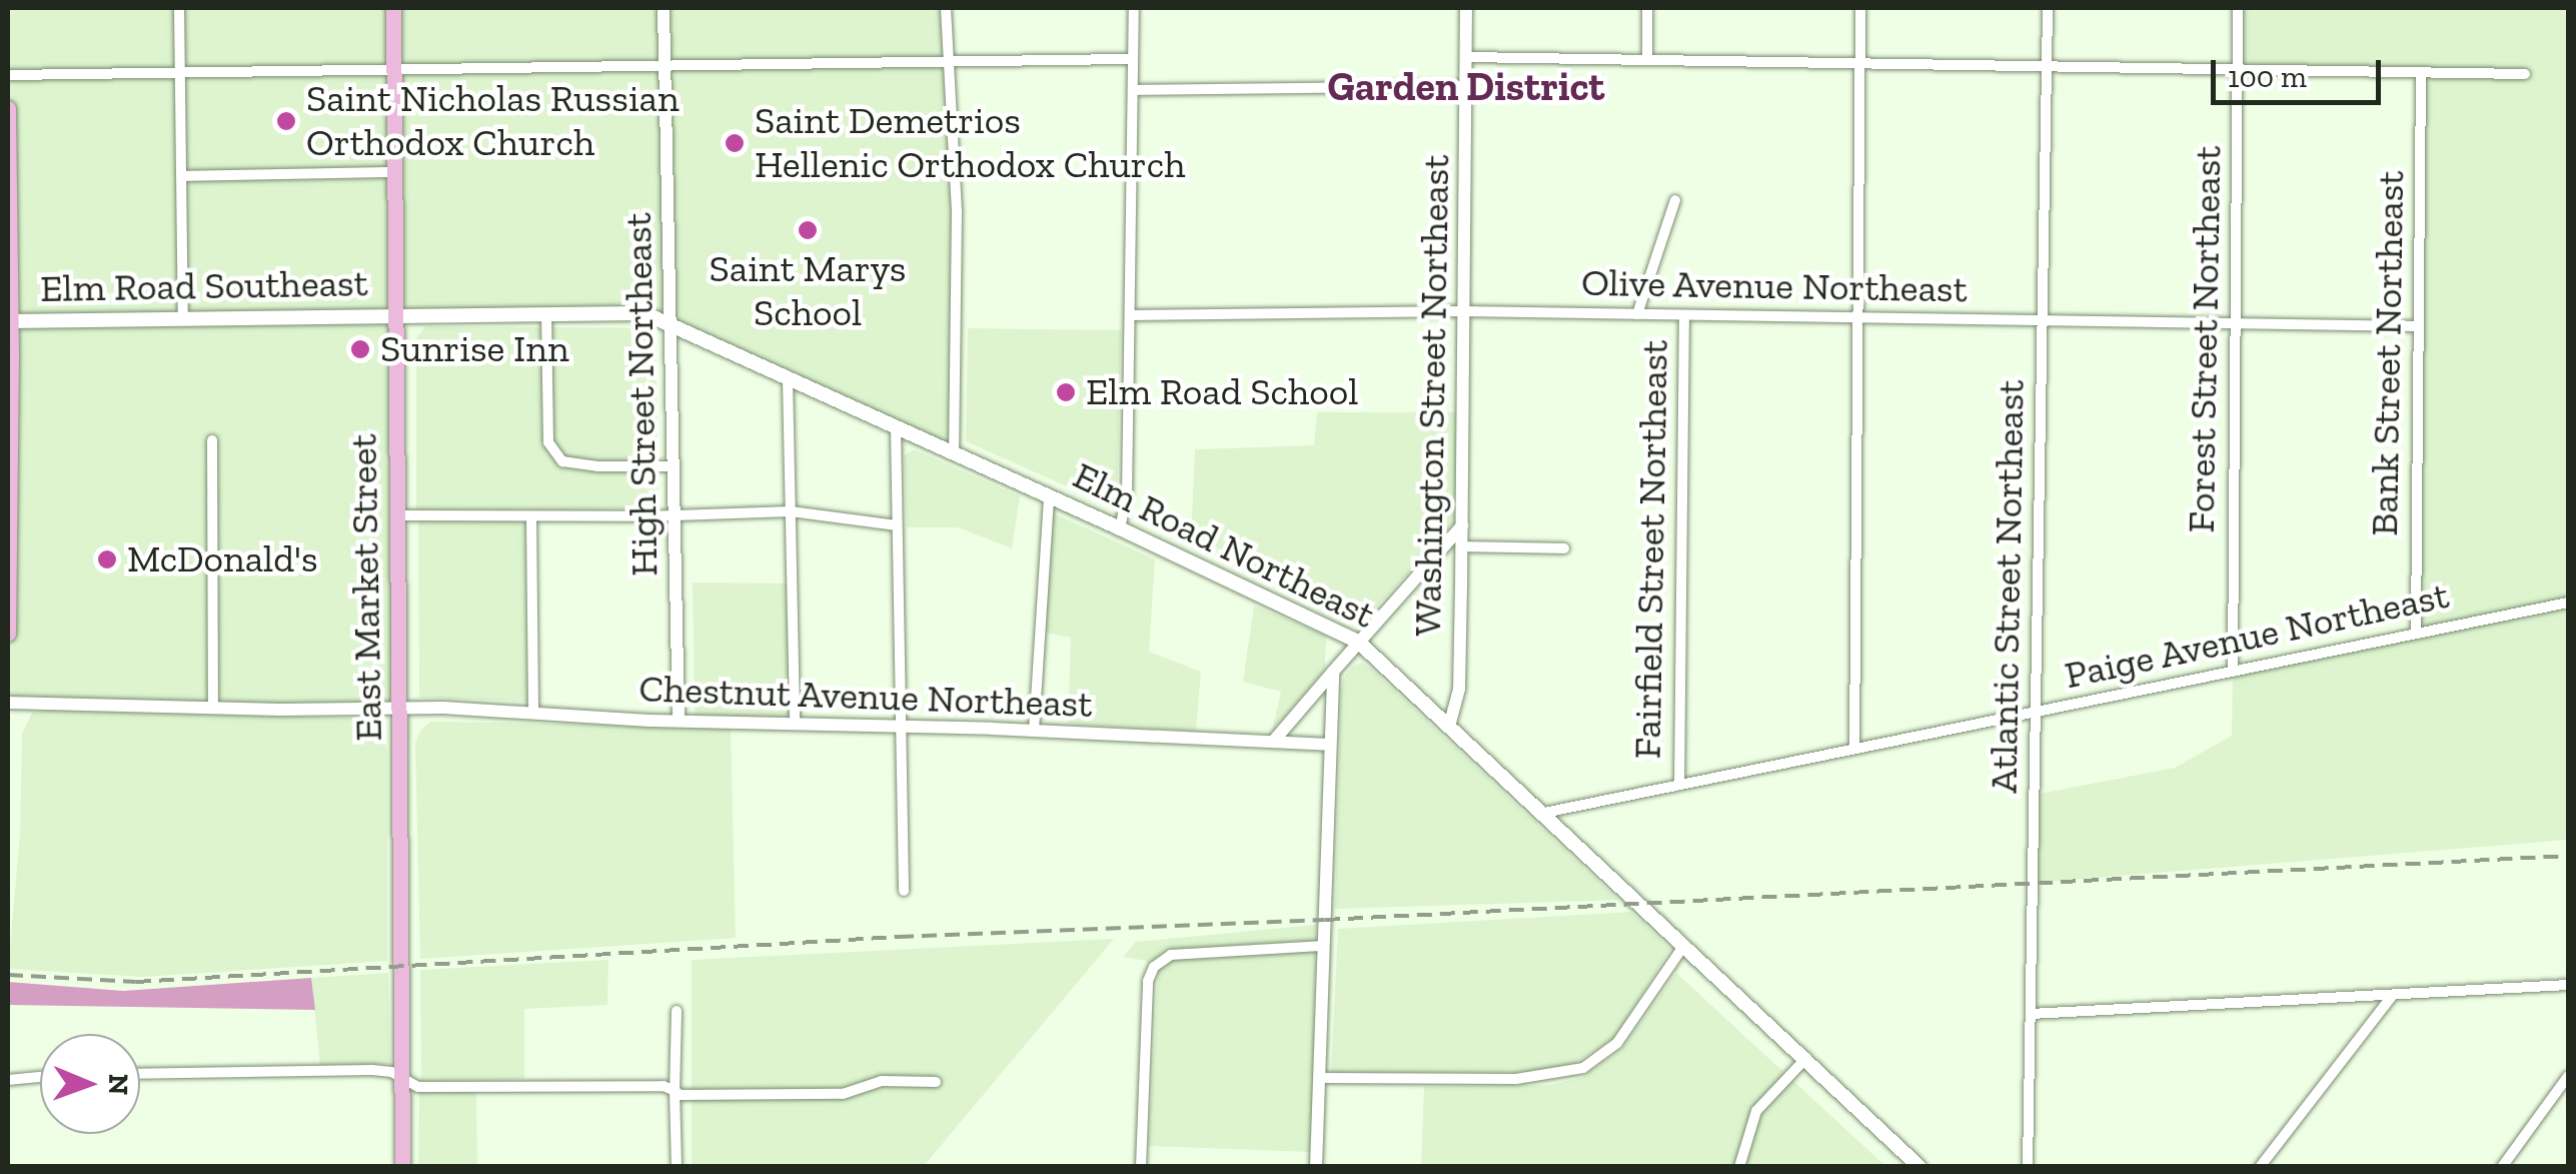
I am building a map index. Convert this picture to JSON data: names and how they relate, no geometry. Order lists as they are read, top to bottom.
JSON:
{
  "streets": {
    "main road": ["Elm Road Southeast", "Elm Road Northeast", "East Market Street"],
    "street": [
      "Olive Avenue Northeast",
      "Forest Street Northeast",
      "Bank Street Northeast",
      "High Street Northeast",
      "Washington Street Northeast",
      "Fairfield Street Northeast",
      "Atlantic Street Northeast",
      "Paige Avenue Northeast",
      "Chestnut Avenue Northeast"
    ]
  },
  "crossings": [
    ["Elm Road Southeast", "Elm Road Northeast"],
    ["Elm Road Southeast", "East Market Street"],
    ["Olive Avenue Northeast", "Forest Street Northeast"],
    ["Olive Avenue Northeast", "Bank Street Northeast"],
    ["Olive Avenue Northeast", "Washington Street Northeast"],
    ["Olive Avenue Northeast", "Fairfield Street Northeast"],
    ["Olive Avenue Northeast", "Atlantic Street Northeast"],
    ["Forest Street Northeast", "Paige Avenue Northeast"],
    ["Bank Street Northeast", "Paige Avenue Northeast"],
    ["High Street Northeast", "Elm Road Northeast"],
    ["High Street Northeast", "Chestnut Avenue Northeast"],
    ["Washington Street Northeast", "Elm Road Northeast"],
    ["Elm Road Northeast", "East Market Street"],
    ["Elm Road Northeast", "Paige Avenue Northeast"],
    ["Fairfield Street Northeast", "Paige Avenue Northeast"],
    ["Atlantic Street Northeast", "Paige Avenue Northeast"],
    ["East Market Street", "Chestnut Avenue Northeast"]
  ],
  "districts": ["Garden District"],
  "places": [
    "Saint Nicholas Russian Orthodox Church",
    "Saint Demetrios Hellenic Orthodox Church",
    "Saint Marys School",
    "Sunrise Inn",
    "Elm Road School",
    "McDonald's"
  ],
  "scale_bar": "100 m",
  "north": "right"
}
